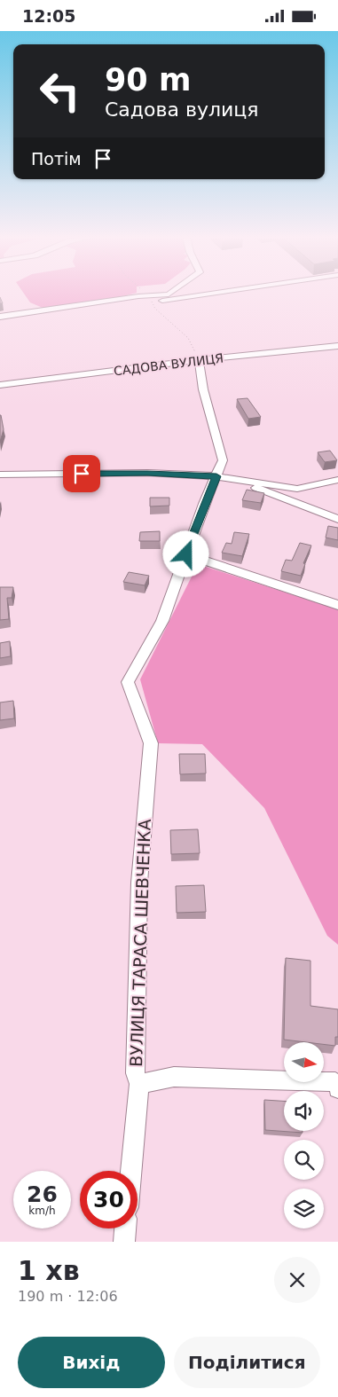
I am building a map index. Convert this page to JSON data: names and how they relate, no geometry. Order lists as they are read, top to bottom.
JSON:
{
  "streets": {
    "street": ["САДОВА ВУЛИЦЯ", "ВУЛИЦЯ ТАРАСА ШЕВЧЕНКА"]
  },
  "north": "right",
  "page": {
    "status": "12:05",
    "turn": ["90 m", "Садова вулиця"],
    "then": "Потім",
    "speed": "26 km/h",
    "limit": "30",
    "heading": ["1 хв", "190 m · 12:06"],
    "buttons": ["Вихід", "Поділитися"]
  }
}
